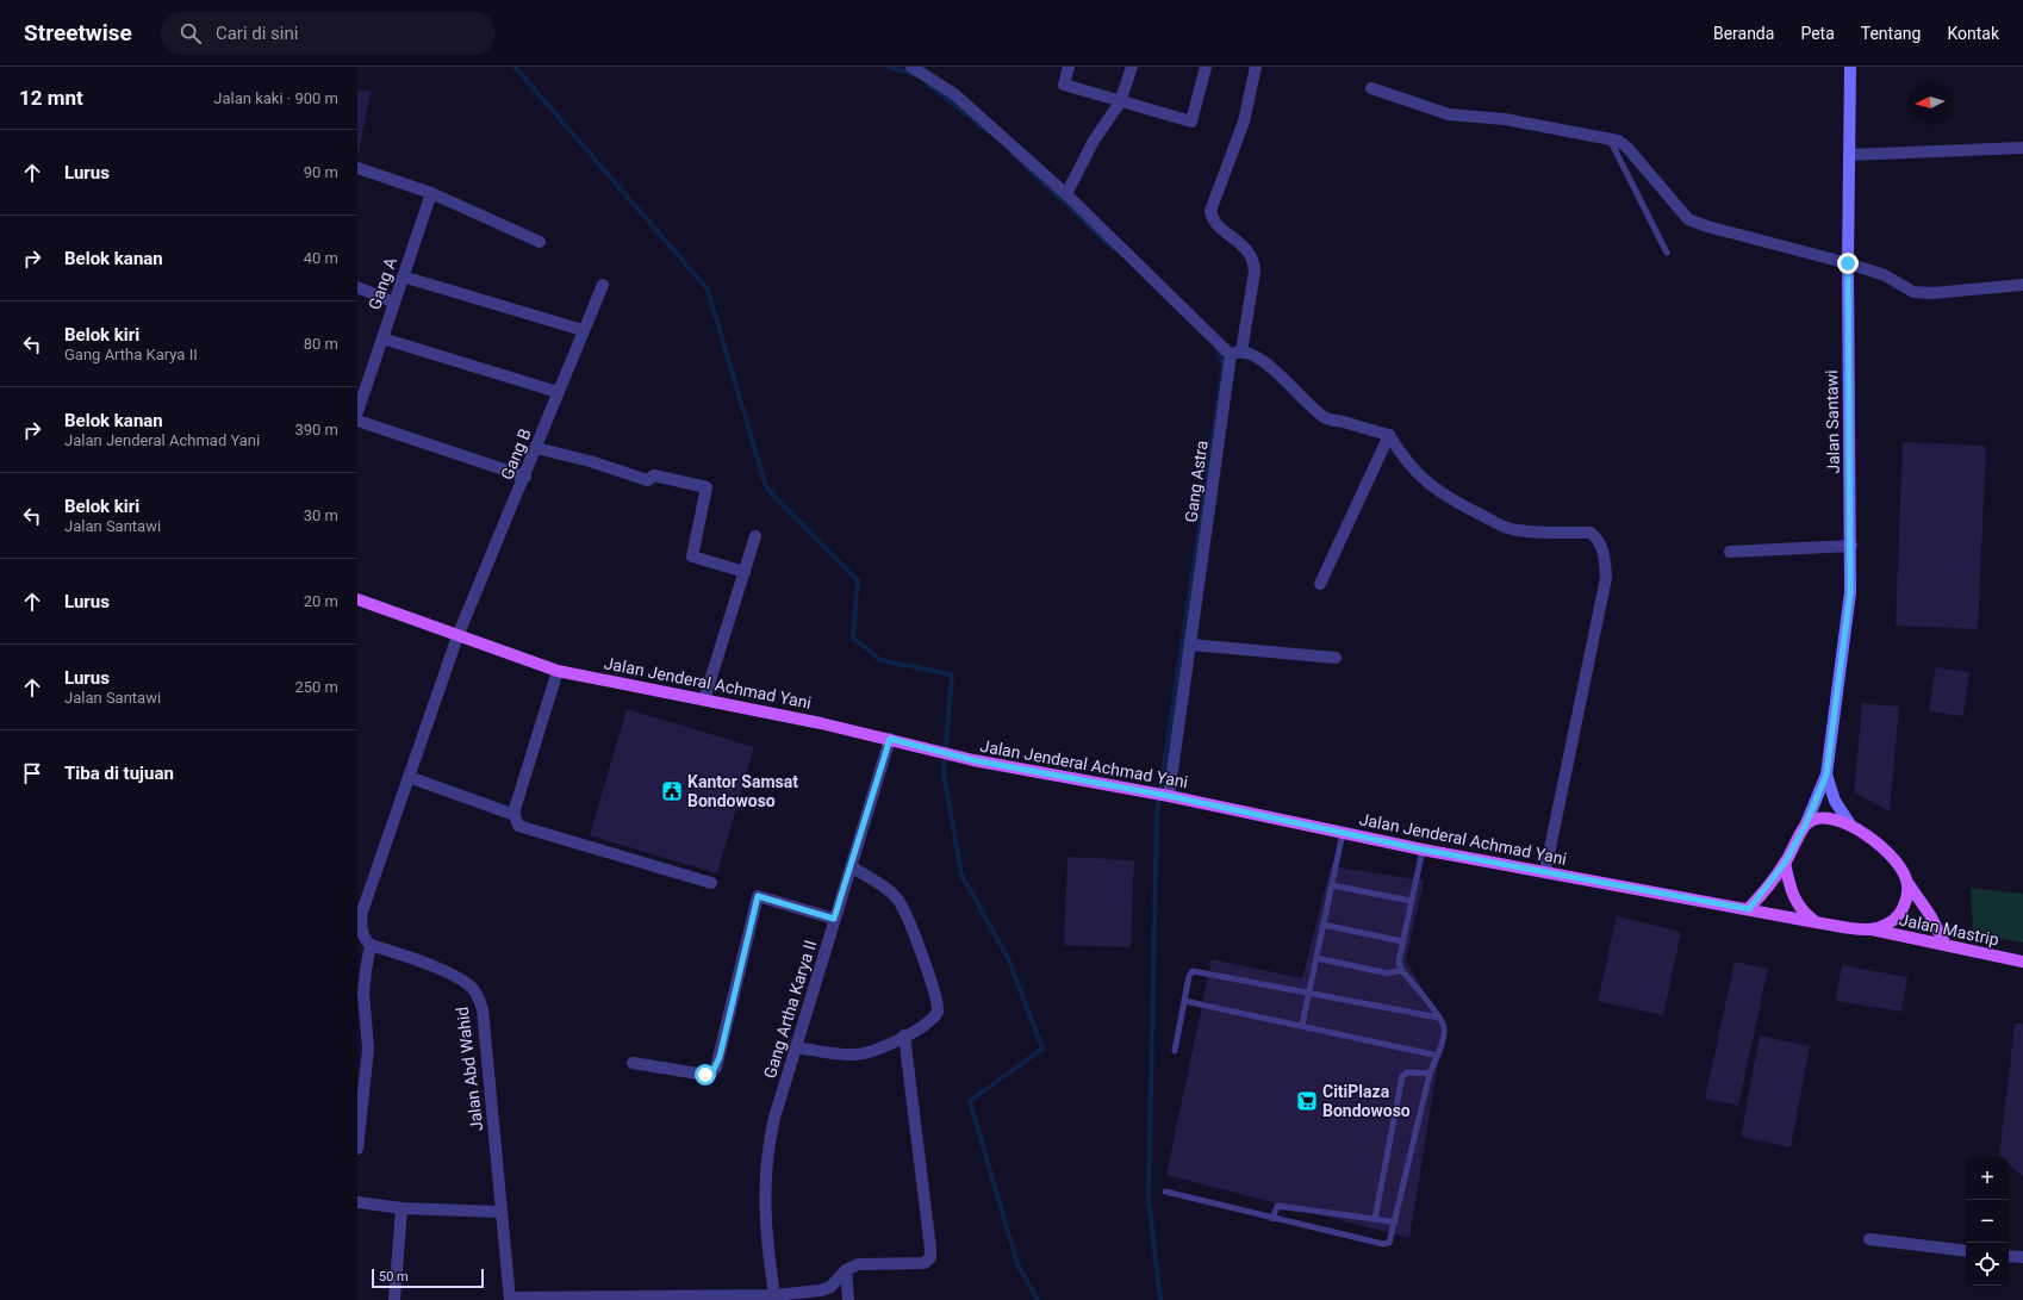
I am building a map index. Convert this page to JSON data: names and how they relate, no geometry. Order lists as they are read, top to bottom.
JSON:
{
  "streets": {
    "main road": ["Jalan Santawi", "Jalan Jenderal Achmad Yani", "Jalan Mastrip"],
    "street": [
      "Gang A",
      "Gang B",
      "Gang Astra",
      "Gang Artha Karya II",
      "Jalan Abd Wahid"
    ]
  },
  "crossings": [
    ["Jalan Santawi", "Jalan Jenderal Achmad Yani"],
    ["Jalan Santawi", "Jalan Mastrip"],
    ["Gang B", "Jalan Jenderal Achmad Yani"],
    ["Gang Astra", "Jalan Jenderal Achmad Yani"],
    ["Jalan Jenderal Achmad Yani", "Jalan Mastrip"],
    ["Jalan Jenderal Achmad Yani", "Gang Artha Karya II"]
  ],
  "places": {
    "public building": ["Kantor Samsat Bondowoso"],
    "supermarket": ["CitiPlaza Bondowoso"]
  },
  "scale_bar": "50 m",
  "north": "left",
  "page": {
    "header": "Streetwise",
    "search": "Cari di sini",
    "nav": [
      "Beranda",
      "Peta",
      "Tentang",
      "Kontak"
    ],
    "heading": ["12 mnt", "Jalan kaki · 900 m"],
    "list": [
      ["Lurus", "90 m"],
      ["Belok kanan", "40 m"],
      ["Belok kiri", "Gang Artha Karya II", "80 m"],
      ["Belok kanan", "Jalan Jenderal Achmad Yani", "390 m"],
      ["Belok kiri", "Jalan Santawi", "30 m"],
      ["Lurus", "20 m"],
      ["Lurus", "Jalan Santawi", "250 m"],
      "Tiba di tujuan"
    ],
    "map_buttons": ["+", "−"],
    "scale": "50 m"
  }
}
